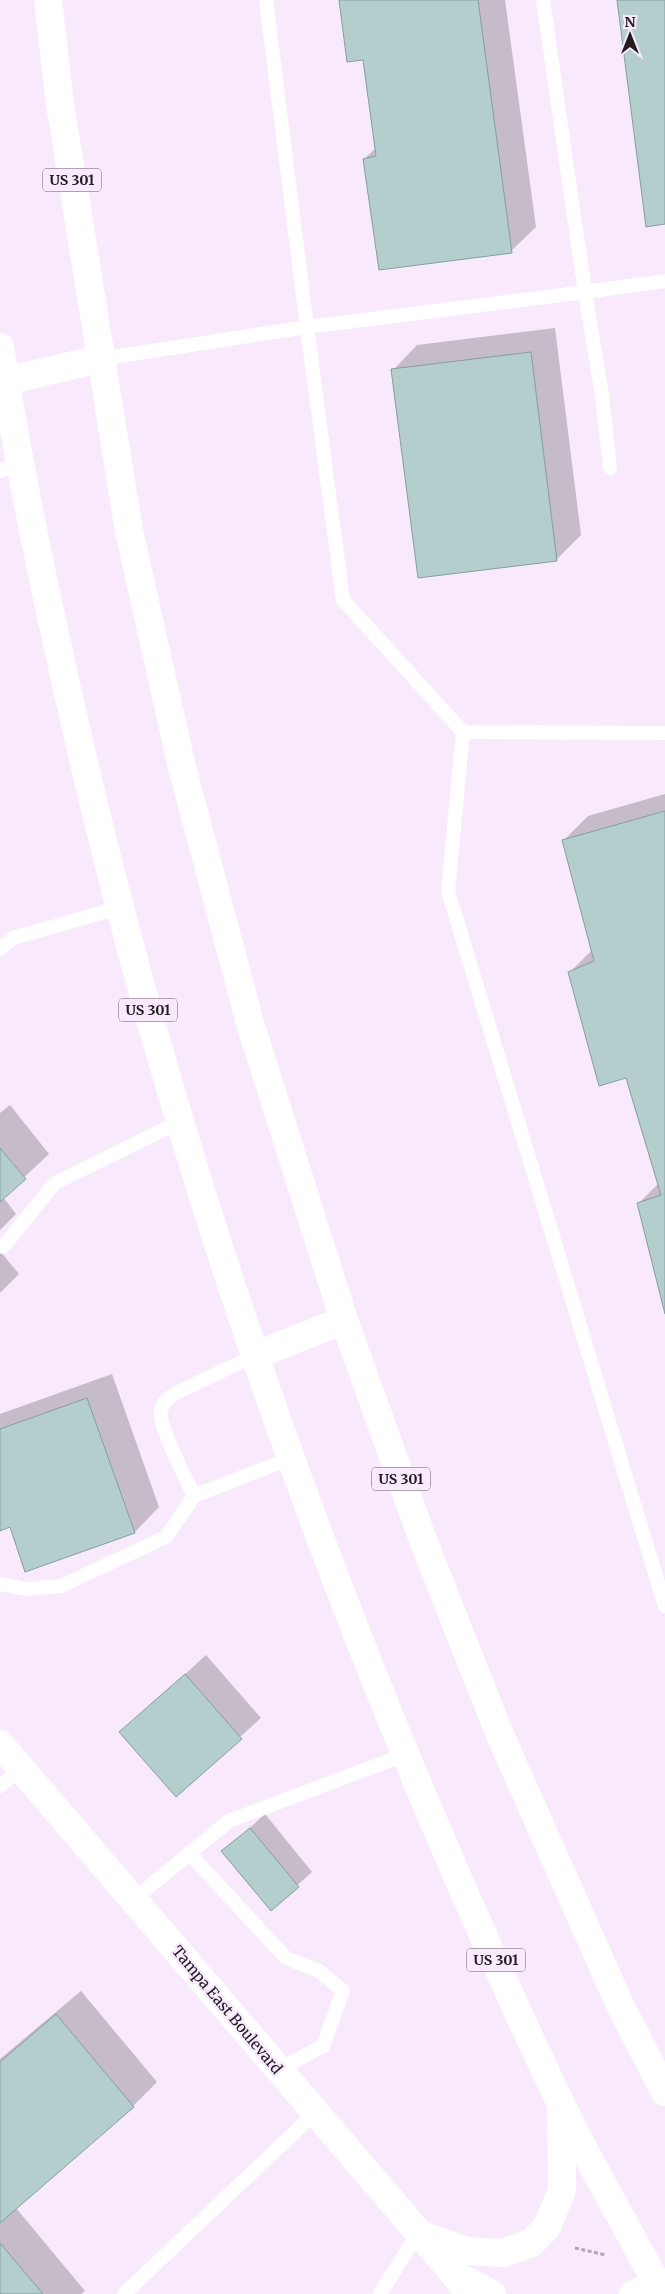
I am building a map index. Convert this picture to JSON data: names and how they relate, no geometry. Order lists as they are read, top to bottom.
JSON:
{
  "streets": {
    "main road": ["US 301", "Tampa East Boulevard"]
  },
  "north": "top"
}
